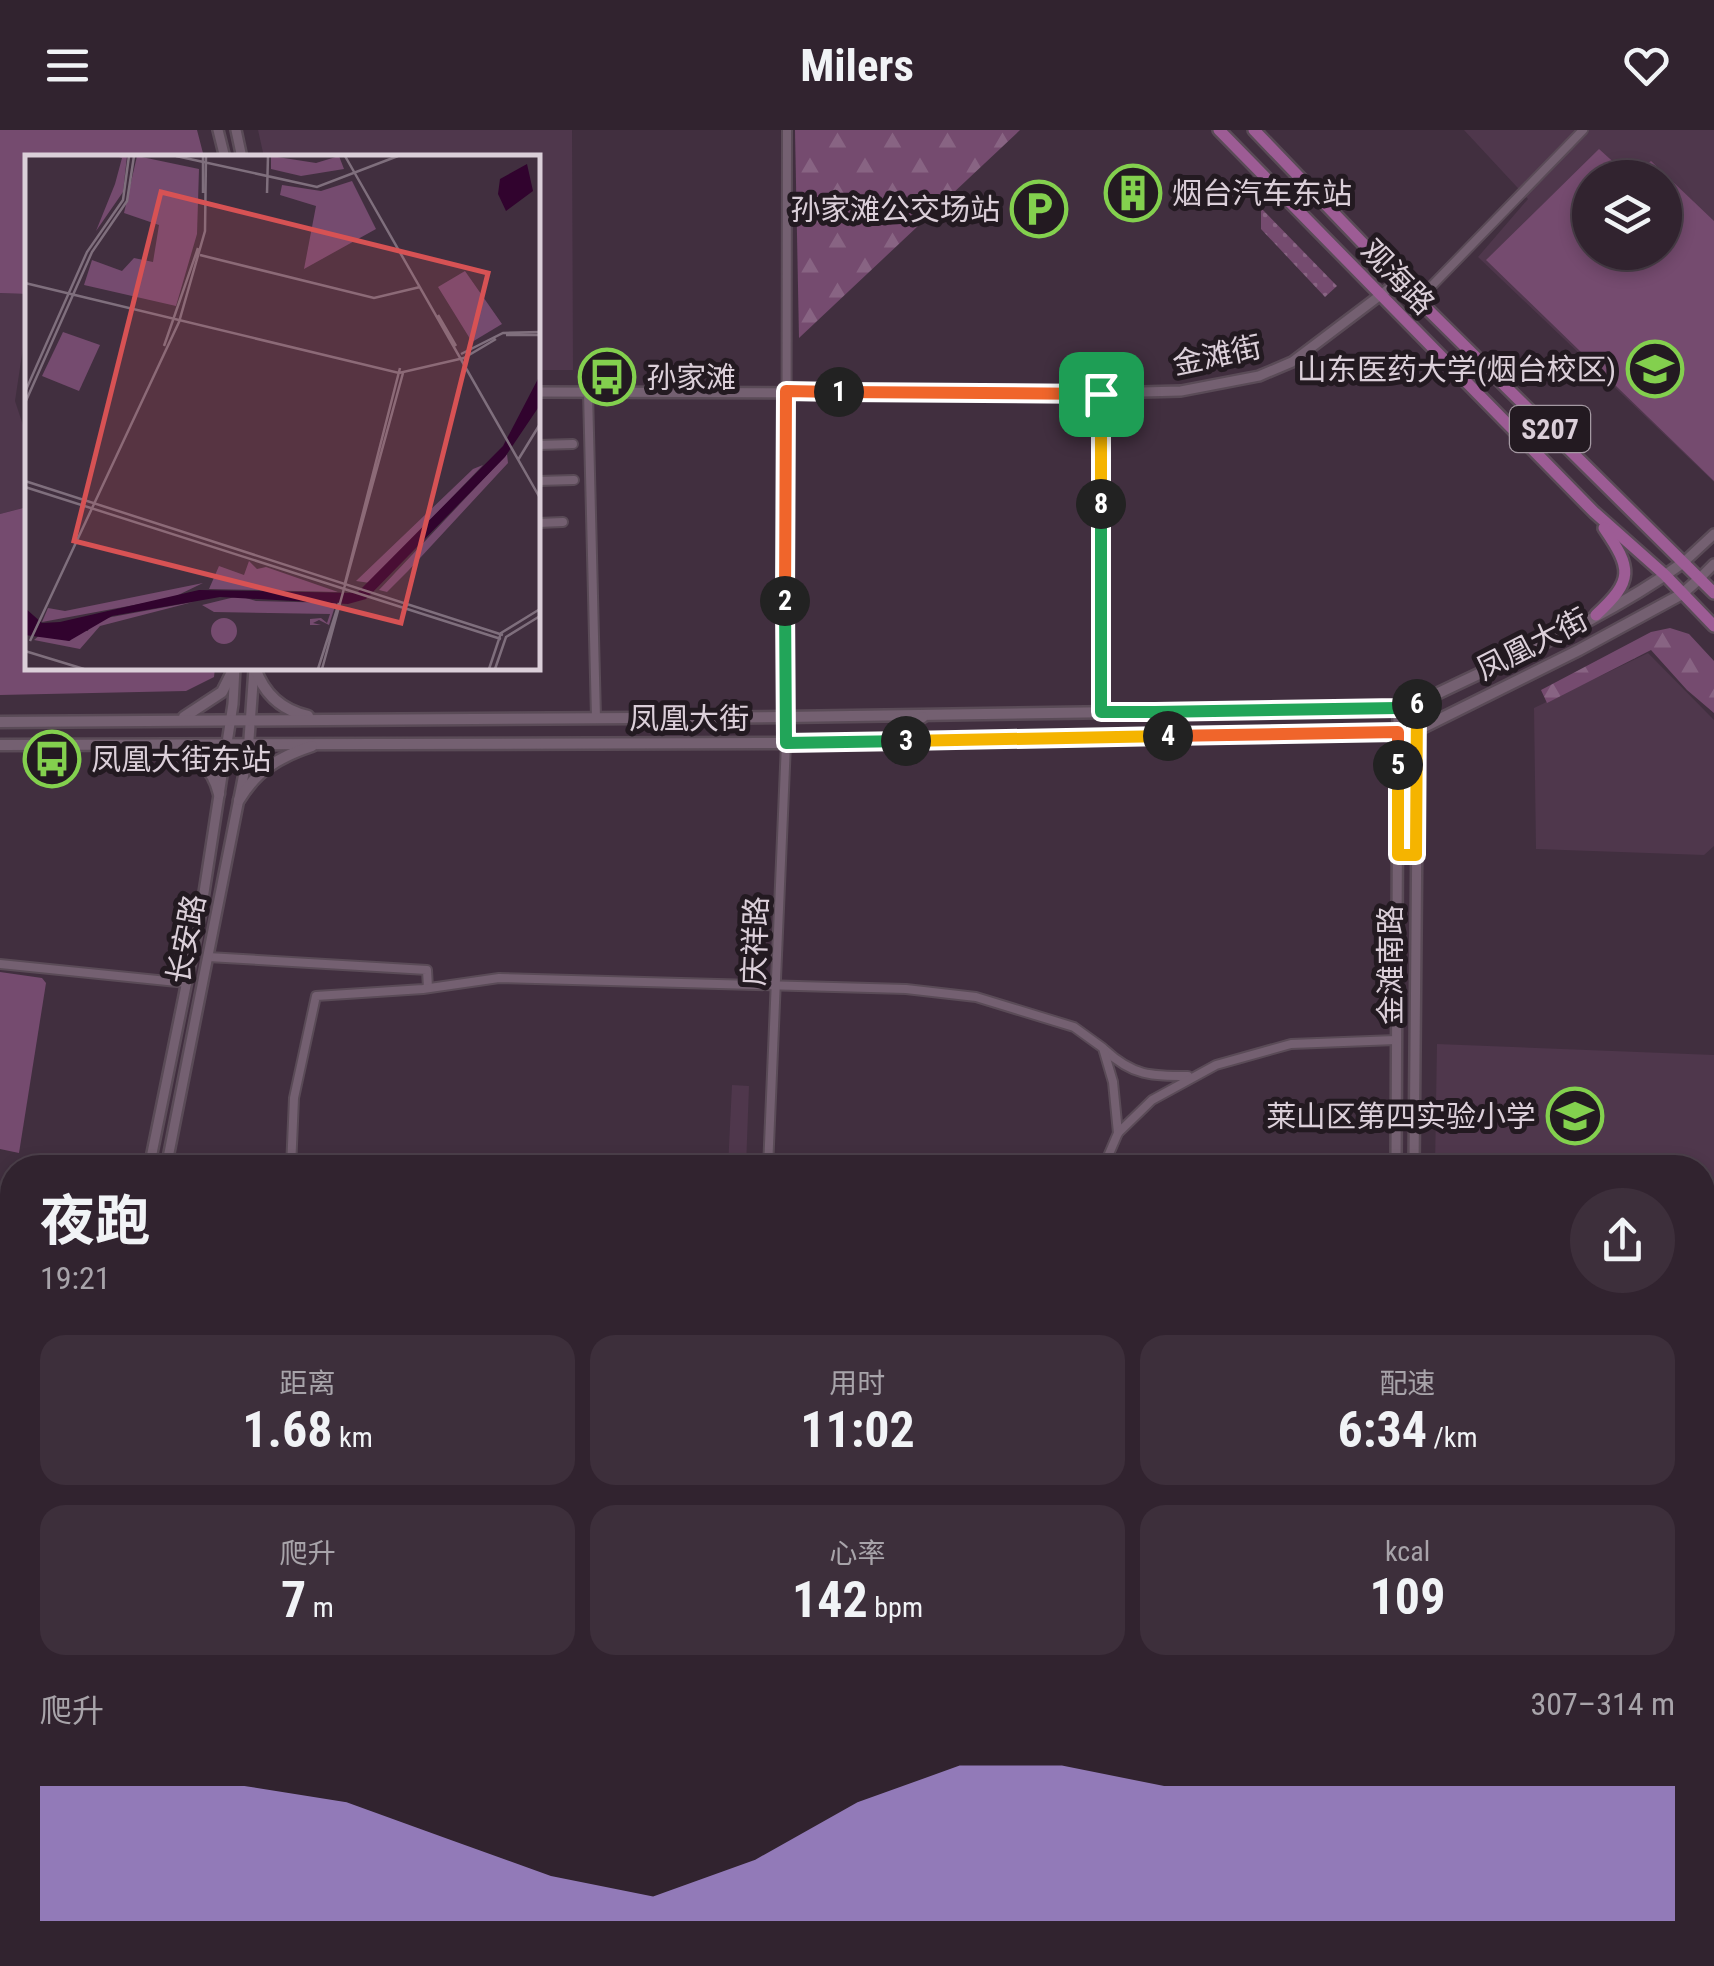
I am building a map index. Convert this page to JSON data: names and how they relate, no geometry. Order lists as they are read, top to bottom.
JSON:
{
  "streets": {
    "main road": ["观海路", "S207", "凤凰大街"],
    "street": [
      "金滩街",
      "长安路",
      "庆祥路",
      "金滩南路"
    ]
  },
  "crossings": [
    ["观海路", "金滩街"],
    ["观海路", "凤凰大街"],
    ["金滩街", "庆祥路"],
    ["凤凰大街", "长安路"],
    ["凤凰大街", "庆祥路"],
    ["凤凰大街", "金滩南路"]
  ],
  "places": {
    "building": ["烟台汽车东站"],
    "parking": ["孙家滩公交场站"],
    "school or university": ["山东医药大学(烟台校区)", "莱山区第四实验小学"],
    "bus stop": ["孙家滩", "凤凰大街东站"]
  },
  "page": {
    "header": "Milers",
    "pins": [
      "1",
      "8",
      "2",
      "6",
      "4",
      "3",
      "5"
    ],
    "heading": ["夜跑", "19:21"],
    "stats": [
      ["距离", "1.68 km"],
      ["用时", "11:02"],
      ["配速", "6:34 /km"],
      ["爬升", "7 m"],
      ["心率", "142 bpm"],
      ["kcal", "109"]
    ],
    "chart": ["爬升", "307–314 m"]
  }
}
